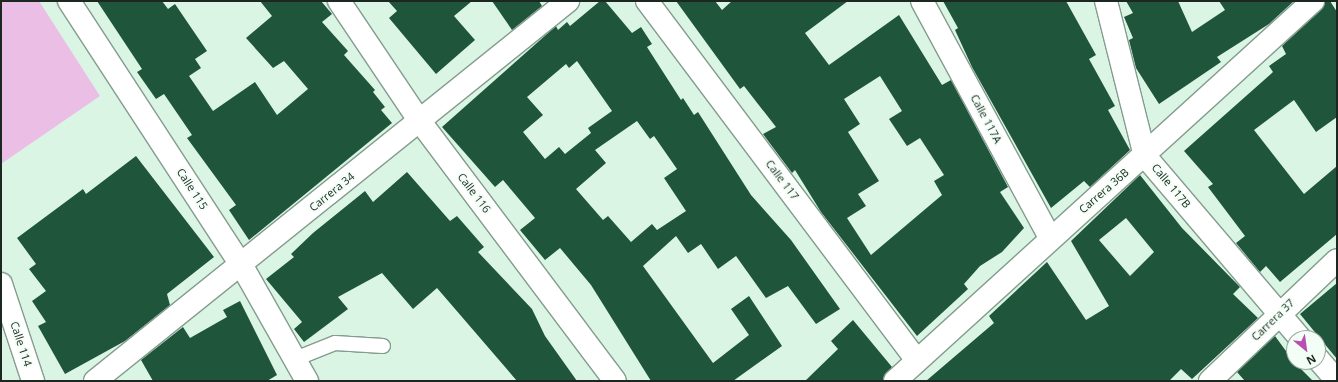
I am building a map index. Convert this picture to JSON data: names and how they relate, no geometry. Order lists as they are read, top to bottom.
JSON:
{
  "streets": {
    "street": [
      "Calle 117A",
      "Calle 117",
      "Calle 117B",
      "Calle 115",
      "Carrera 36B",
      "Carrera 34",
      "Calle 116",
      "Carrera 37",
      "Calle 114"
    ]
  },
  "crossings": [
    ["Calle 117A", "Carrera 36B"],
    ["Calle 117", "Carrera 36B"],
    ["Calle 117B", "Carrera 36B"],
    ["Calle 117B", "Carrera 37"],
    ["Calle 115", "Carrera 34"],
    ["Carrera 34", "Calle 116"]
  ],
  "north": "bottom right"
}
